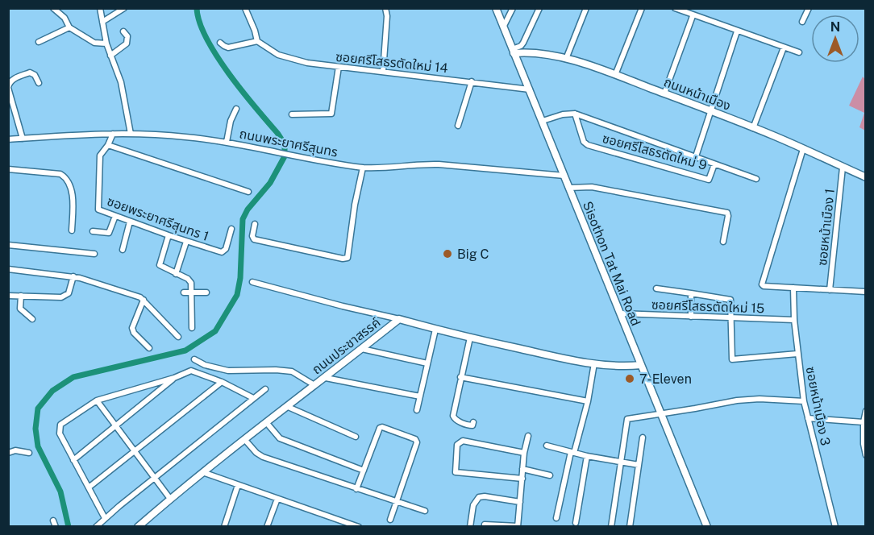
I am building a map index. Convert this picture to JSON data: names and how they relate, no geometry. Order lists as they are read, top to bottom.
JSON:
{
  "streets": {
    "street": [
      "ซอยศรีโสธรตัดใหม่ 14",
      "ถนนหน้าเมือง",
      "ถนนพระยาศรีสุนทร",
      "ซอยศรีโสธรตัดใหม่ 9",
      "ซอยพระยาศรีสุนทร 1",
      "ซอยหน้าเมือง 1",
      "Sisothon Tat Mai Road",
      "ซอยศรีโสธรตัดใหม่ 15",
      "ถนนประชาสรรค์",
      "ซอยหน้าเมือง 3"
    ]
  },
  "crossings": [
    ["ซอยศรีโสธรตัดใหม่ 14", "Sisothon Tat Mai Road"],
    ["ถนนหน้าเมือง", "ซอยหน้าเมือง 1"],
    ["ถนนหน้าเมือง", "Sisothon Tat Mai Road"],
    ["ถนนพระยาศรีสุนทร", "ซอยพระยาศรีสุนทร 1"],
    ["ถนนพระยาศรีสุนทร", "Sisothon Tat Mai Road"],
    ["Sisothon Tat Mai Road", "ซอยศรีโสธรตัดใหม่ 15"],
    ["Sisothon Tat Mai Road", "ถนนประชาสรรค์"],
    ["ซอยศรีโสธรตัดใหม่ 15", "ซอยหน้าเมือง 3"]
  ],
  "places": ["Big C", "7-Eleven"],
  "north": "top"
}
